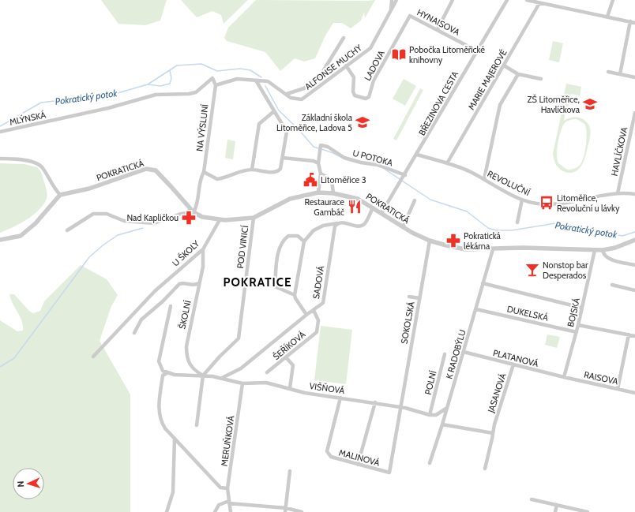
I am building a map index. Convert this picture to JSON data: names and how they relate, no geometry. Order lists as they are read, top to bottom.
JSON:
{
  "streets": {
    "street": [
      "HYNAISOVA",
      "LADOVA",
      "ALFONSE MUCHY",
      "MARIE MAJEROVÉ",
      "BŘEZINOVA CESTA",
      "MLÝNSKÁ",
      "NA VÝSLUNÍ",
      "HAVLÍČKOVA",
      "U POTOKA",
      "POKRATICKÁ",
      "REVOLUČNÍ",
      "POD VINICÍ",
      "U ŠKOLY",
      "SADOVÁ",
      "BOJSKÁ",
      "DUKELSKÁ",
      "ŠKOLNÍ",
      "SOKOLSKÁ",
      "ŠEŘÍKOVÁ",
      "K RADOBÝLU",
      "PLATANOVÁ",
      "RAISOVA",
      "POLNÍ",
      "VIŠŇOVÁ",
      "JASANOVÁ",
      "MERUŇKOVÁ",
      "MALINOVÁ"
    ]
  },
  "crossings": [
    ["HYNAISOVA", "LADOVA"],
    ["HYNAISOVA", "BŘEZINOVA CESTA"],
    ["LADOVA", "ALFONSE MUCHY"],
    ["MARIE MAJEROVÉ", "REVOLUČNÍ"],
    ["BŘEZINOVA CESTA", "U POTOKA"],
    ["BŘEZINOVA CESTA", "POKRATICKÁ"],
    ["BŘEZINOVA CESTA", "REVOLUČNÍ"],
    ["MLÝNSKÁ", "NA VÝSLUNÍ"],
    ["NA VÝSLUNÍ", "POKRATICKÁ"],
    ["HAVLÍČKOVA", "REVOLUČNÍ"],
    ["POKRATICKÁ", "POD VINICÍ"],
    ["POKRATICKÁ", "U ŠKOLY"],
    ["POKRATICKÁ", "BOJSKÁ"],
    ["POKRATICKÁ", "SOKOLSKÁ"],
    ["POKRATICKÁ", "K RADOBÝLU"],
    ["POD VINICÍ", "ŠKOLNÍ"],
    ["POD VINICÍ", "VIŠŇOVÁ"],
    ["U ŠKOLY", "ŠKOLNÍ"],
    ["SADOVÁ", "ŠEŘÍKOVÁ"],
    ["SADOVÁ", "VIŠŇOVÁ"],
    ["BOJSKÁ", "DUKELSKÁ"],
    ["BOJSKÁ", "PLATANOVÁ"],
    ["BOJSKÁ", "RAISOVA"],
    ["DUKELSKÁ", "K RADOBÝLU"],
    ["ŠKOLNÍ", "VIŠŇOVÁ"],
    ["SOKOLSKÁ", "VIŠŇOVÁ"],
    ["SOKOLSKÁ", "MALINOVÁ"],
    ["K RADOBÝLU", "PLATANOVÁ"],
    ["PLATANOVÁ", "RAISOVA"],
    ["PLATANOVÁ", "JASANOVÁ"],
    ["POLNÍ", "VIŠŇOVÁ"],
    ["VIŠŇOVÁ", "MERUŇKOVÁ"],
    ["VIŠŇOVÁ", "MALINOVÁ"]
  ],
  "districts": ["POKRATICE"],
  "water": ["Pokratický potok"],
  "places": {
    "library": ["Pobočka Litoměřické knihovny"],
    "school or university": ["ZŠ Litoměřice, Havlíčkova", "Základní škola Litoměřice, Ladova 5"],
    "public building": ["Litoměřice 3"],
    "bus stop": ["Litoměřice, Revoluční u lávky"],
    "restaurant": ["Restaurace Gambáč"],
    "pharmacy": ["Nad Kapličkou", "Pokratická lékárna"],
    "bar": ["Nonstop bar Desperados"]
  },
  "north": "left"
}
